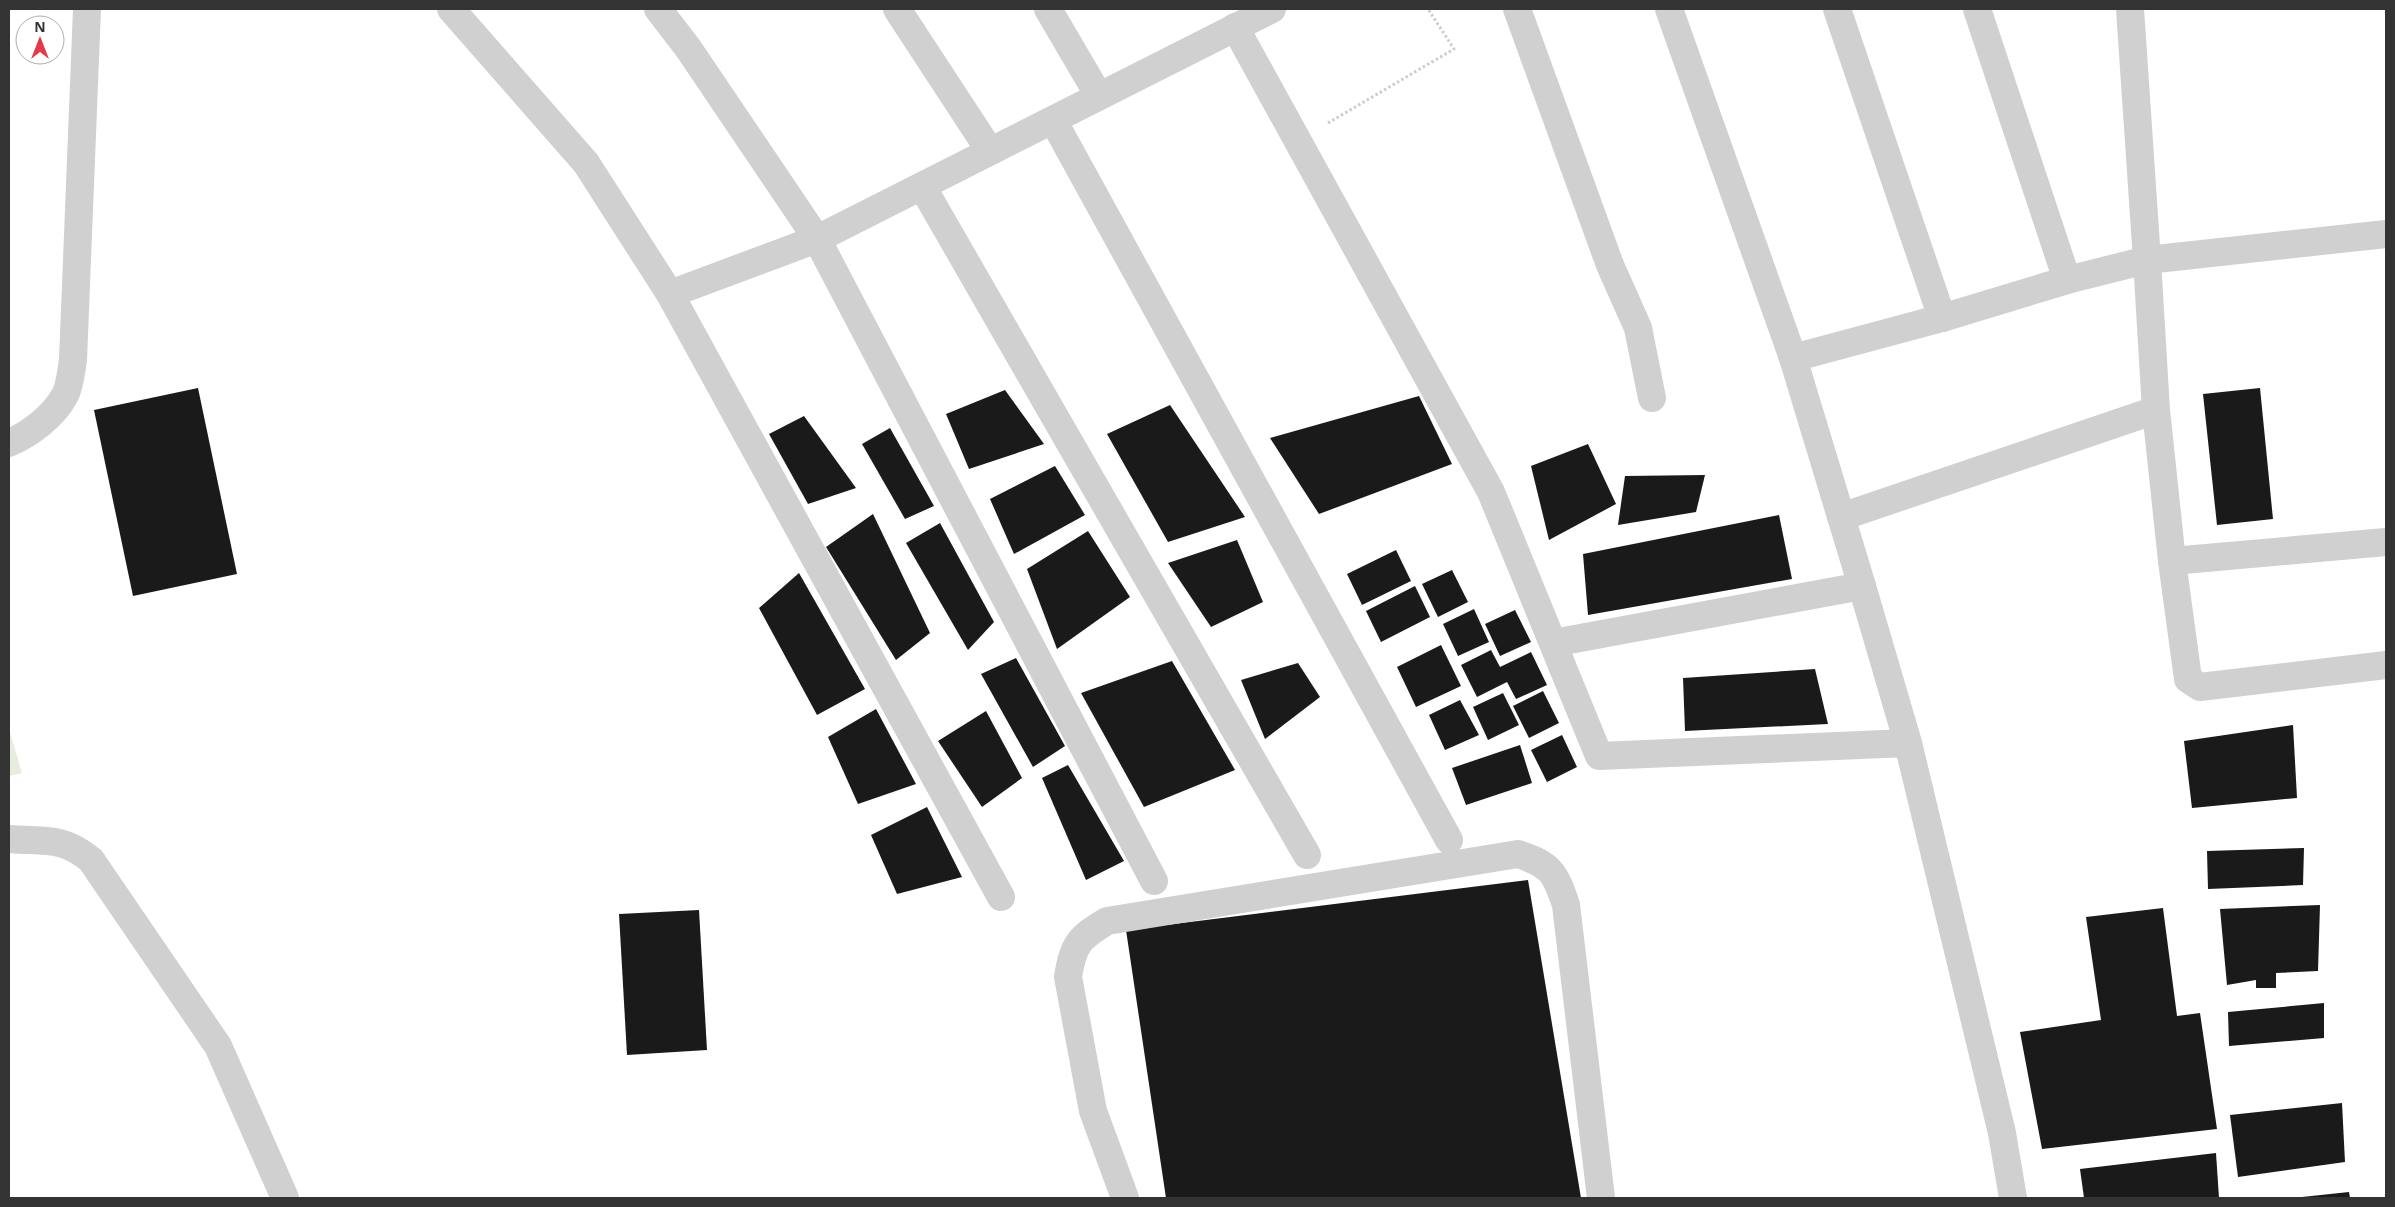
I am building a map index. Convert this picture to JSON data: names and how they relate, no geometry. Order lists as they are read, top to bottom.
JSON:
{
  "north": "top"
}
